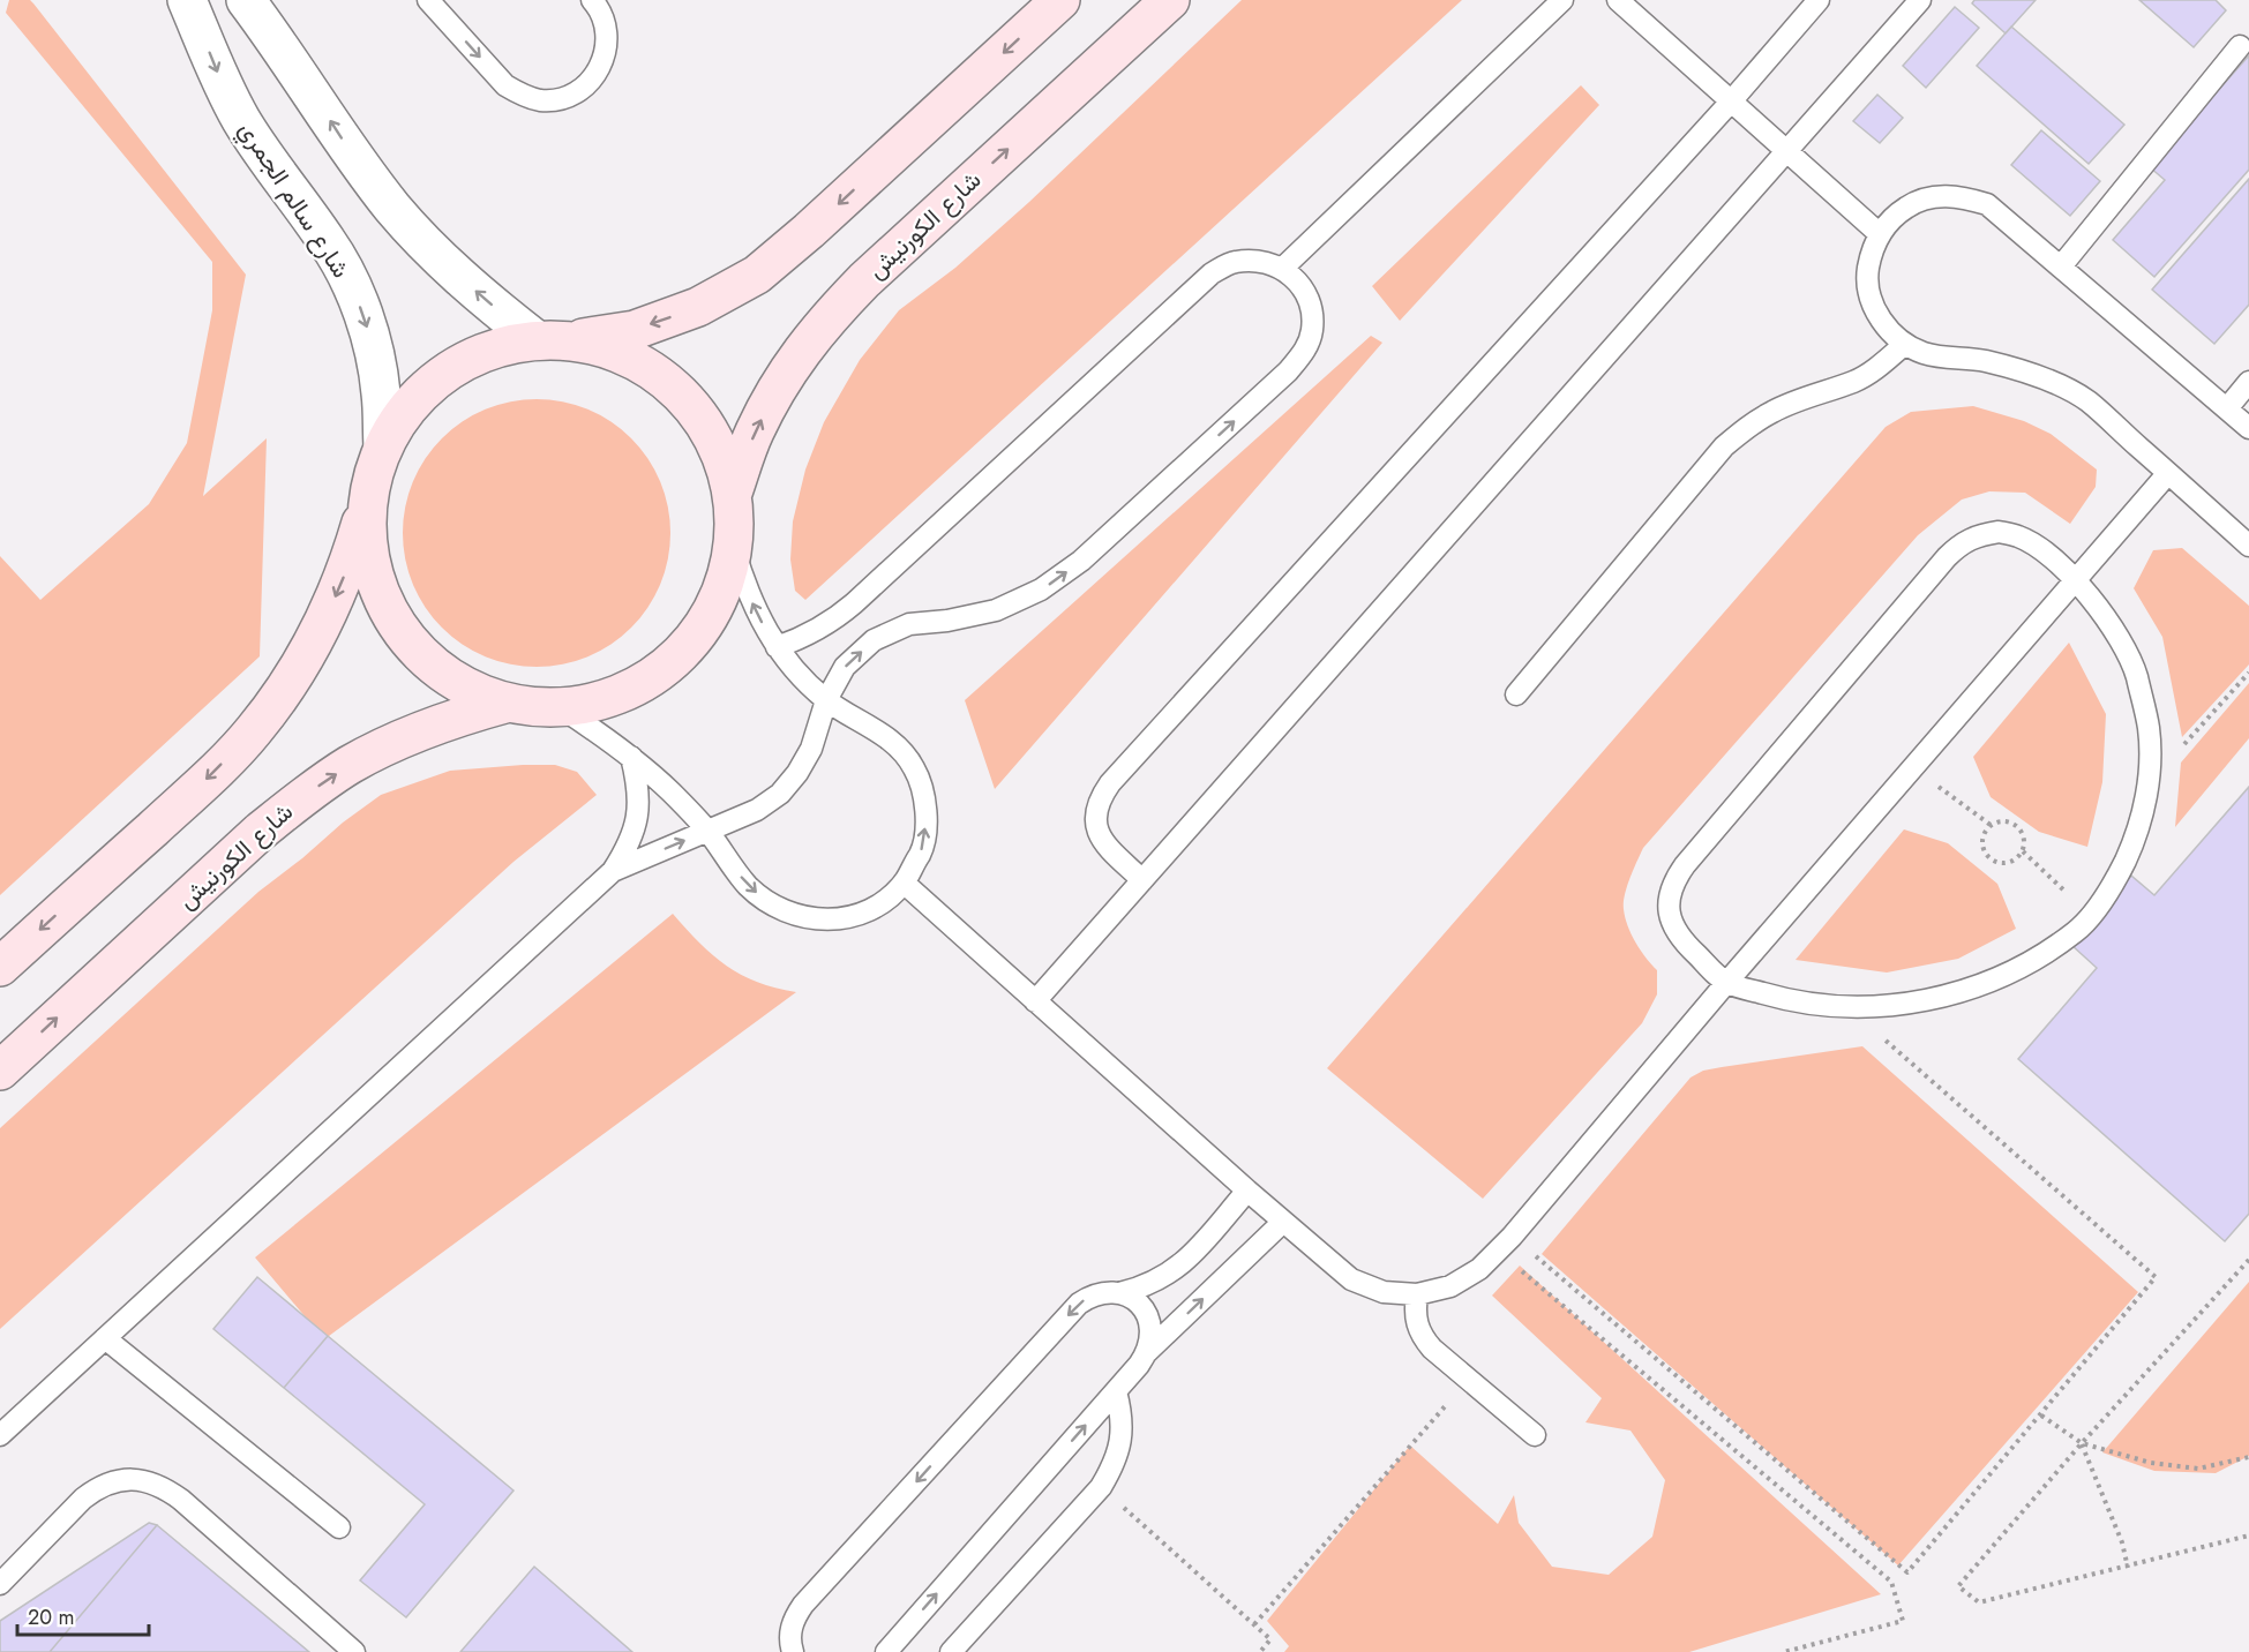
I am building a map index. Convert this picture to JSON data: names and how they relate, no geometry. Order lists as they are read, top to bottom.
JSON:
{
  "streets": {
    "main road": ["شارع الكورنيش"],
    "street": ["شارع سالم الجمري"]
  },
  "scale_bar": "20 m"
}
